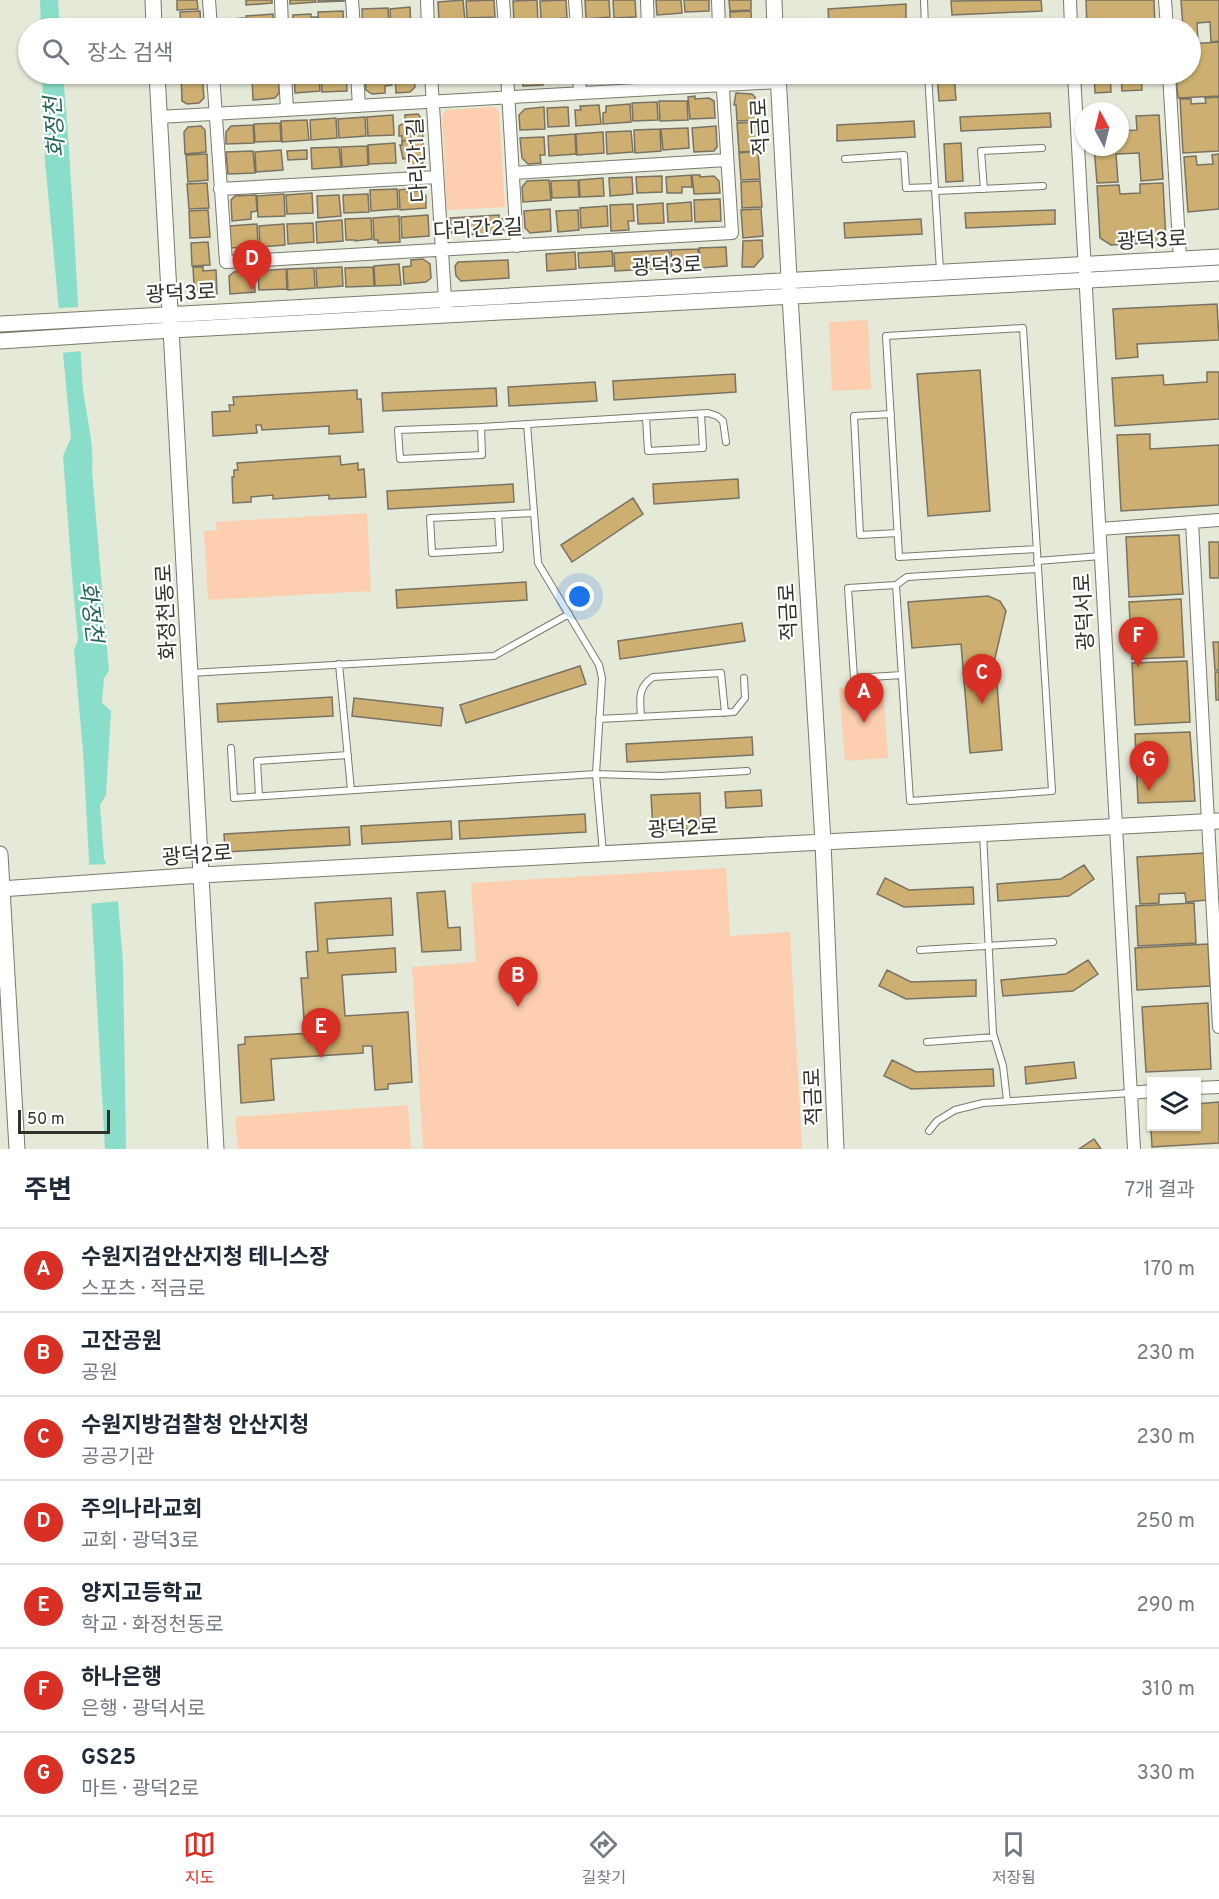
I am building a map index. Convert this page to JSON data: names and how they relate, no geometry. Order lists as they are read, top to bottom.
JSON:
{
  "streets": {
    "street": [
      "적금로",
      "다리간1길",
      "다리간2길",
      "광덕3로",
      "화정천동로",
      "광덕서로",
      "광덕2로"
    ]
  },
  "crossings": [
    ["적금로", "광덕3로"],
    ["적금로", "광덕2로"],
    ["다리간1길", "다리간2길"],
    ["다리간1길", "광덕3로"],
    ["광덕3로", "화정천동로"],
    ["광덕3로", "광덕서로"],
    ["화정천동로", "광덕2로"],
    ["광덕서로", "광덕2로"]
  ],
  "water": ["화정천"],
  "scale_bar": "50 m",
  "north": "top",
  "page": {
    "search": "장소 검색",
    "pins": [
      "D",
      "F",
      "C",
      "A",
      "G",
      "B",
      "E"
    ],
    "scale": "50 m",
    "heading": ["주변", "7개 결과"],
    "list": [
      {
        "mark": "A",
        "name": "수원지검안산지청 테니스장",
        "note": "스포츠 · 적금로",
        "value": "170 m"
      },
      {
        "mark": "B",
        "name": "고잔공원",
        "note": "공원",
        "value": "230 m"
      },
      {
        "mark": "C",
        "name": "수원지방검찰청 안산지청",
        "note": "공공기관",
        "value": "230 m"
      },
      {
        "mark": "D",
        "name": "주의나라교회",
        "note": "교회 · 광덕3로",
        "value": "250 m"
      },
      {
        "mark": "E",
        "name": "양지고등학교",
        "note": "학교 · 화정천동로",
        "value": "290 m"
      },
      {
        "mark": "F",
        "name": "하나은행",
        "note": "은행 · 광덕서로",
        "value": "310 m"
      },
      {
        "mark": "G",
        "name": "GS25",
        "note": "마트 · 광덕2로",
        "value": "330 m"
      }
    ],
    "nav": ["지도", "길찾기", "저장됨"]
  }
}
